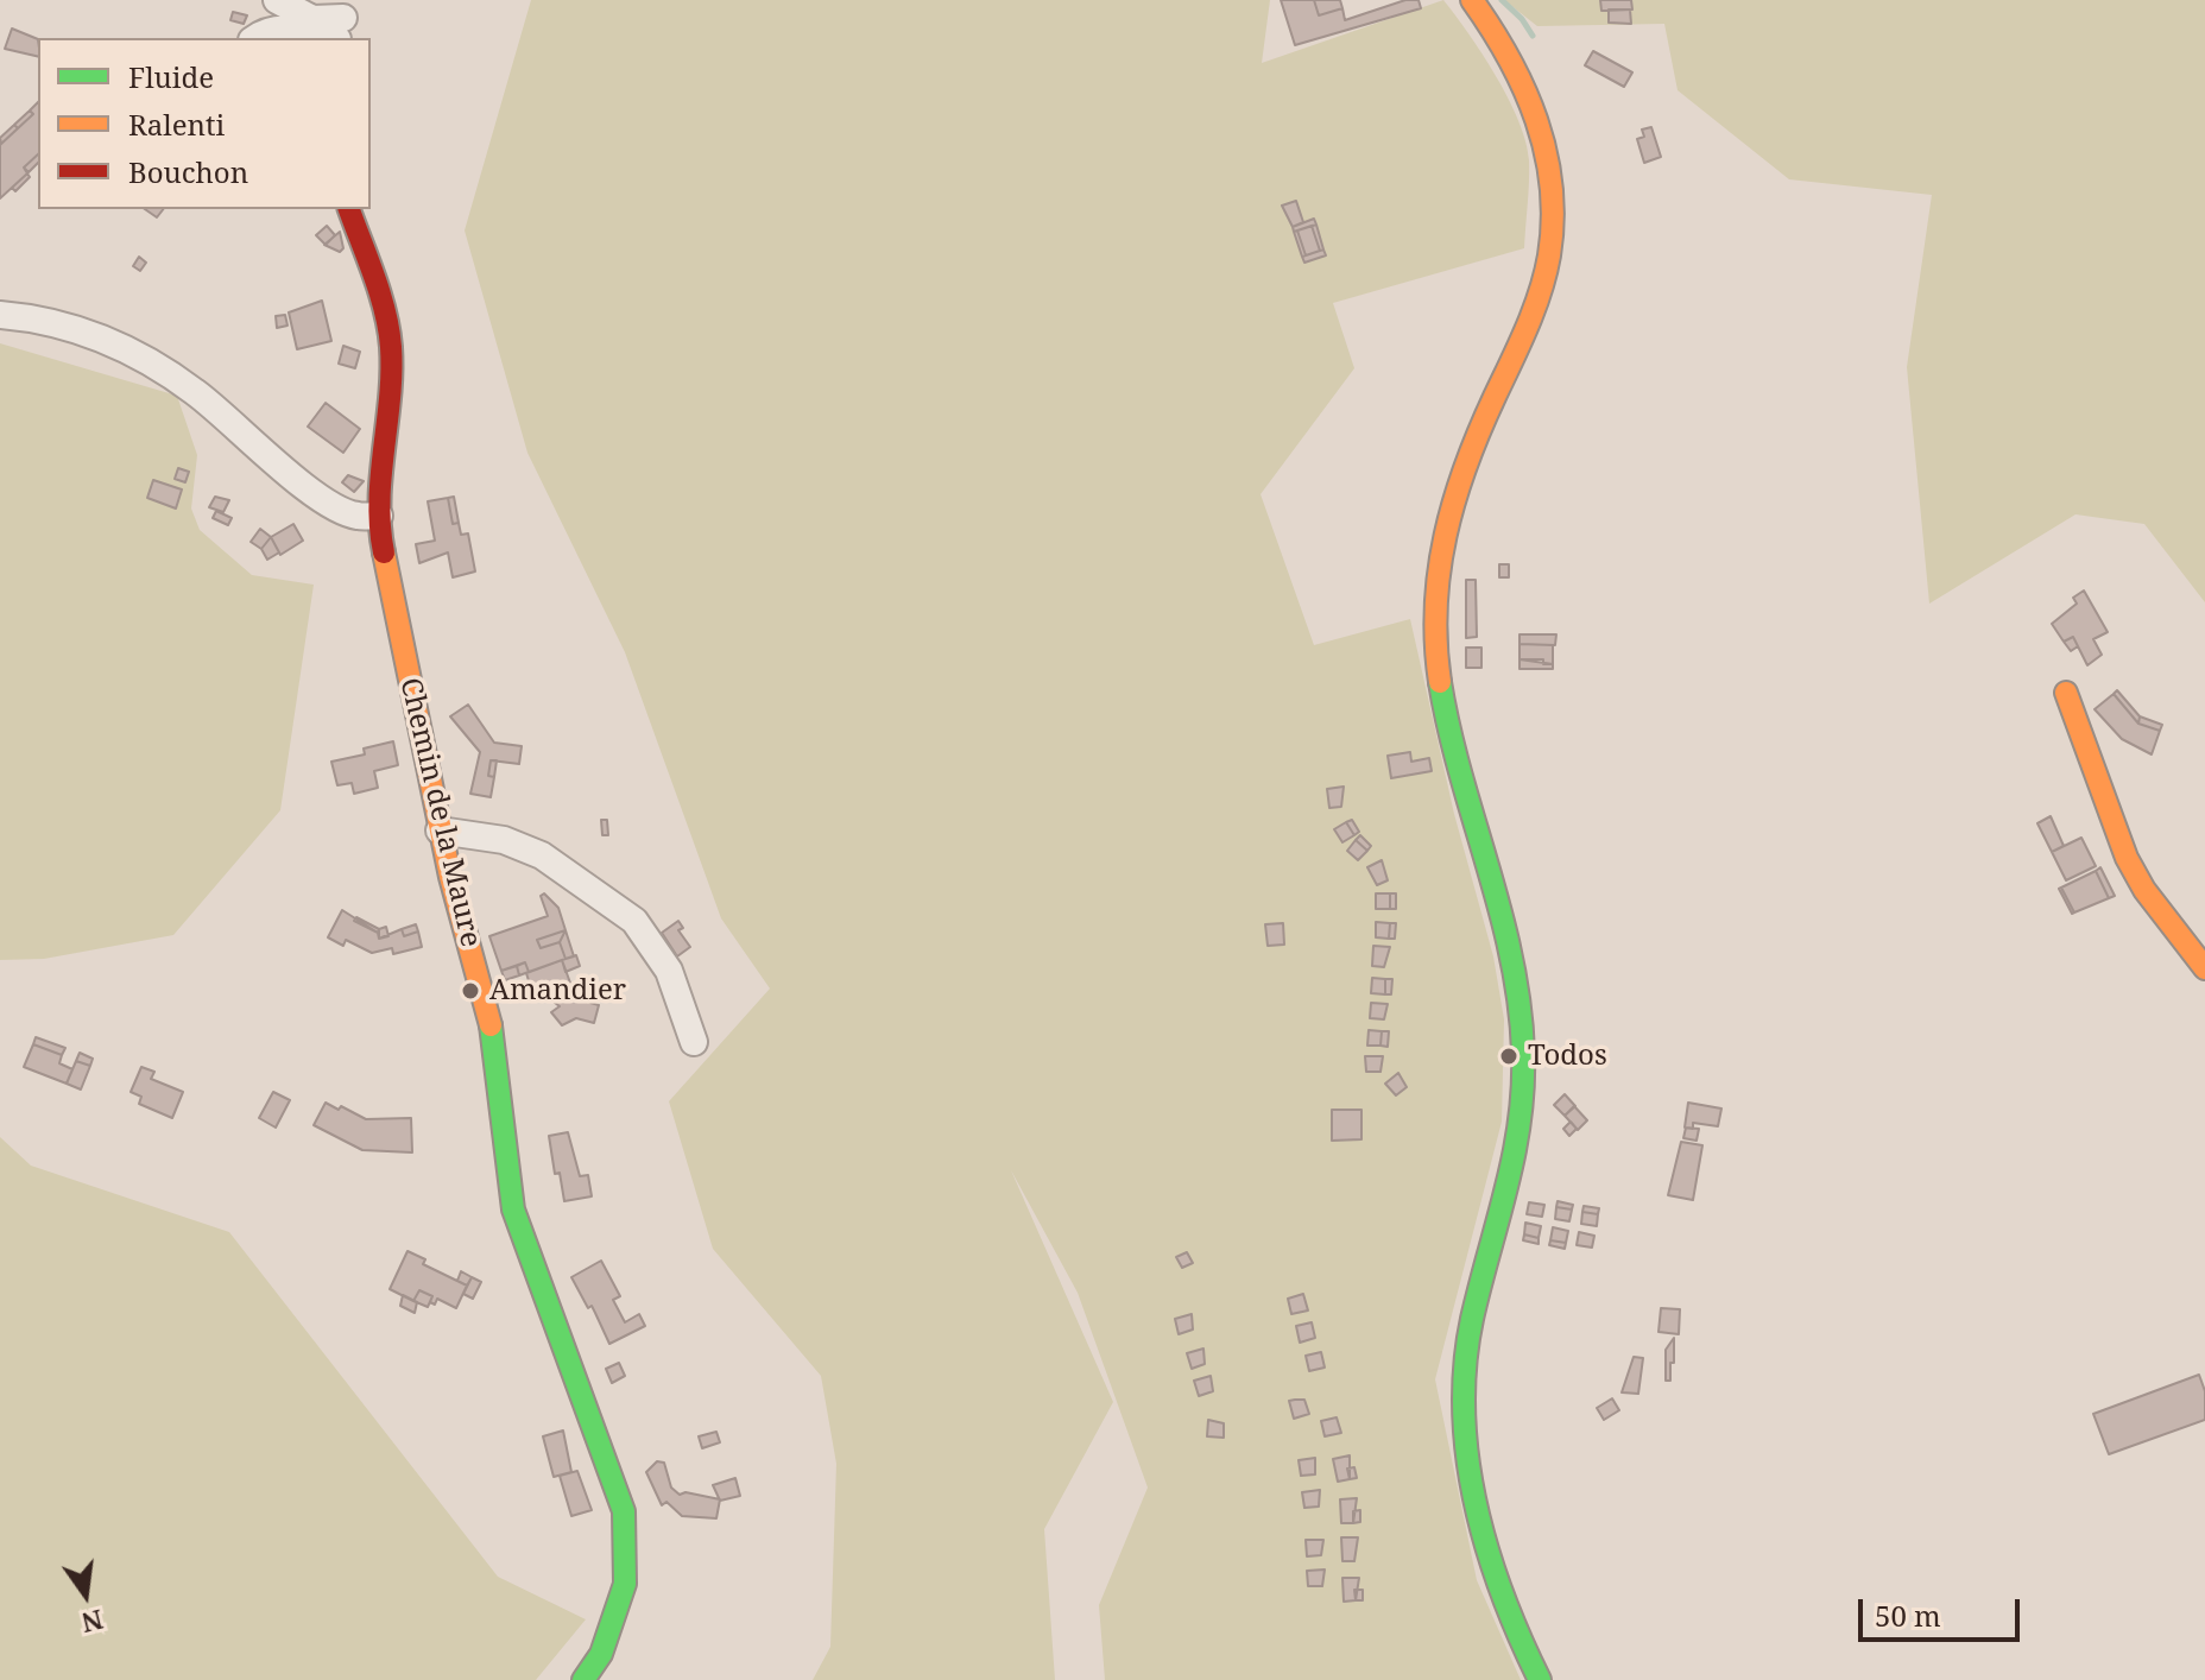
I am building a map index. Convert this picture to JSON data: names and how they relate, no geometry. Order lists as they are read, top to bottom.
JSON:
{
  "streets": {
    "street": ["Chemin de la Maure"]
  },
  "places": ["Amandier", "Todos"],
  "legend": ["Fluide", "Ralenti", "Bouchon"],
  "scale_bar": "50 m",
  "north": "bottom"
}
